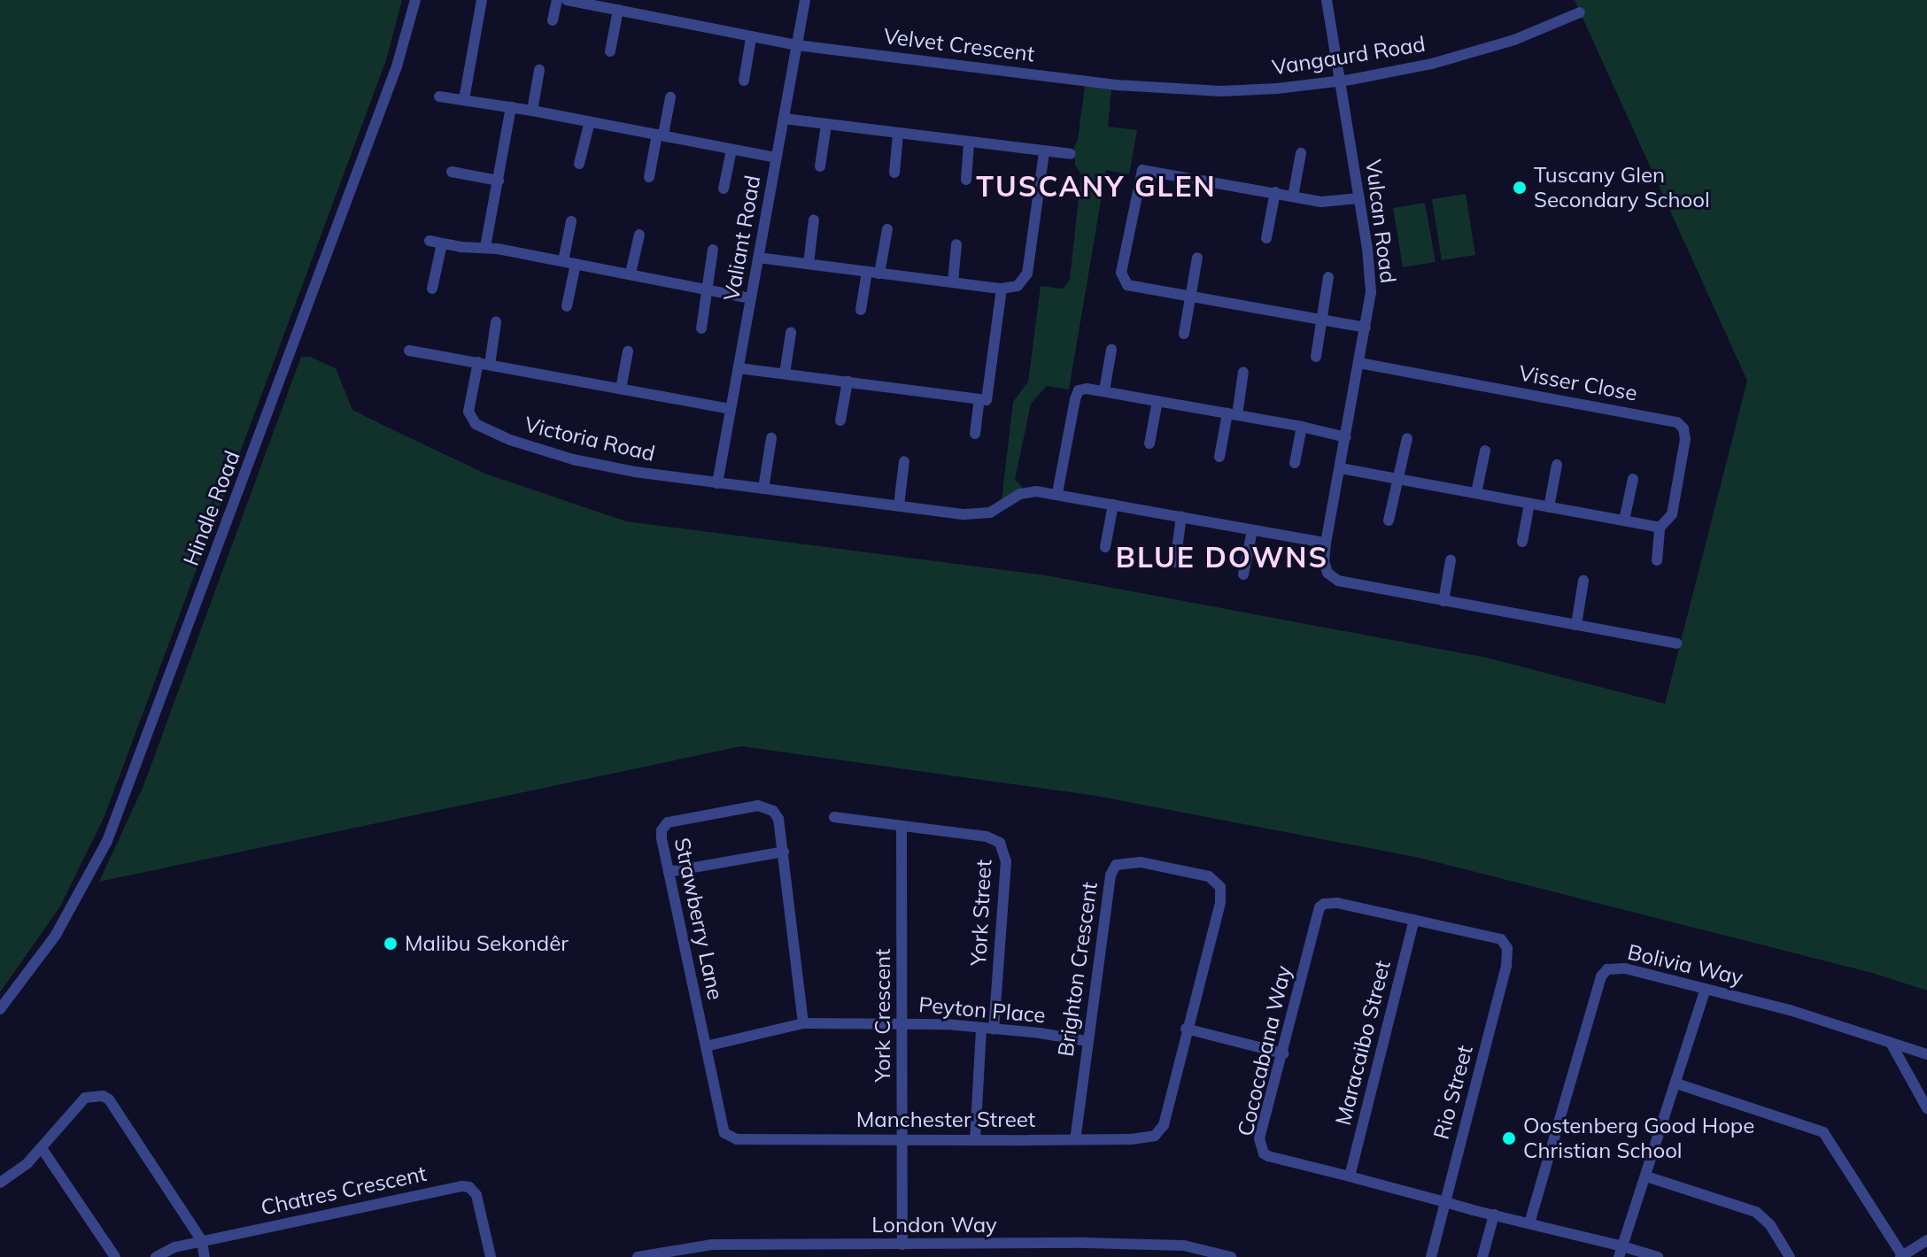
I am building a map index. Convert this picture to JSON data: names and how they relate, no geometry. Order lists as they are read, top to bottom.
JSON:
{
  "streets": {
    "street": [
      "Velvet Crescent",
      "Vangaurd Road",
      "Vulcan Road",
      "Valiant Road",
      "Visser Close",
      "Victoria Road",
      "Hindle Road",
      "York Street",
      "Strawberry Lane",
      "Bolivia Way",
      "Brighton Crescent",
      "Peyton Place",
      "York Crescent",
      "Maracaibo Street",
      "Cococabana Way",
      "Rio Street",
      "Manchester Street",
      "Chatres Crescent",
      "London Way"
    ]
  },
  "crossings": [
    ["Velvet Crescent", "Vangaurd Road"],
    ["Velvet Crescent", "Valiant Road"],
    ["Vangaurd Road", "Vulcan Road"],
    ["Vulcan Road", "Visser Close"],
    ["Vulcan Road", "Victoria Road"],
    ["Valiant Road", "Victoria Road"],
    ["York Street", "Peyton Place"],
    ["York Street", "York Crescent"],
    ["Strawberry Lane", "Peyton Place"],
    ["Strawberry Lane", "Manchester Street"],
    ["Bolivia Way", "Cococabana Way"],
    ["Brighton Crescent", "Peyton Place"],
    ["Brighton Crescent", "Manchester Street"],
    ["Peyton Place", "York Crescent"],
    ["York Crescent", "Manchester Street"],
    ["York Crescent", "London Way"],
    ["Maracaibo Street", "Cococabana Way"],
    ["Cococabana Way", "Rio Street"]
  ],
  "districts": ["TUSCANY GLEN", "BLUE DOWNS"],
  "places": ["Tuscany Glen Secondary School", "Malibu Sekondêr", "Oostenberg Good Hope Christian School"]
}
